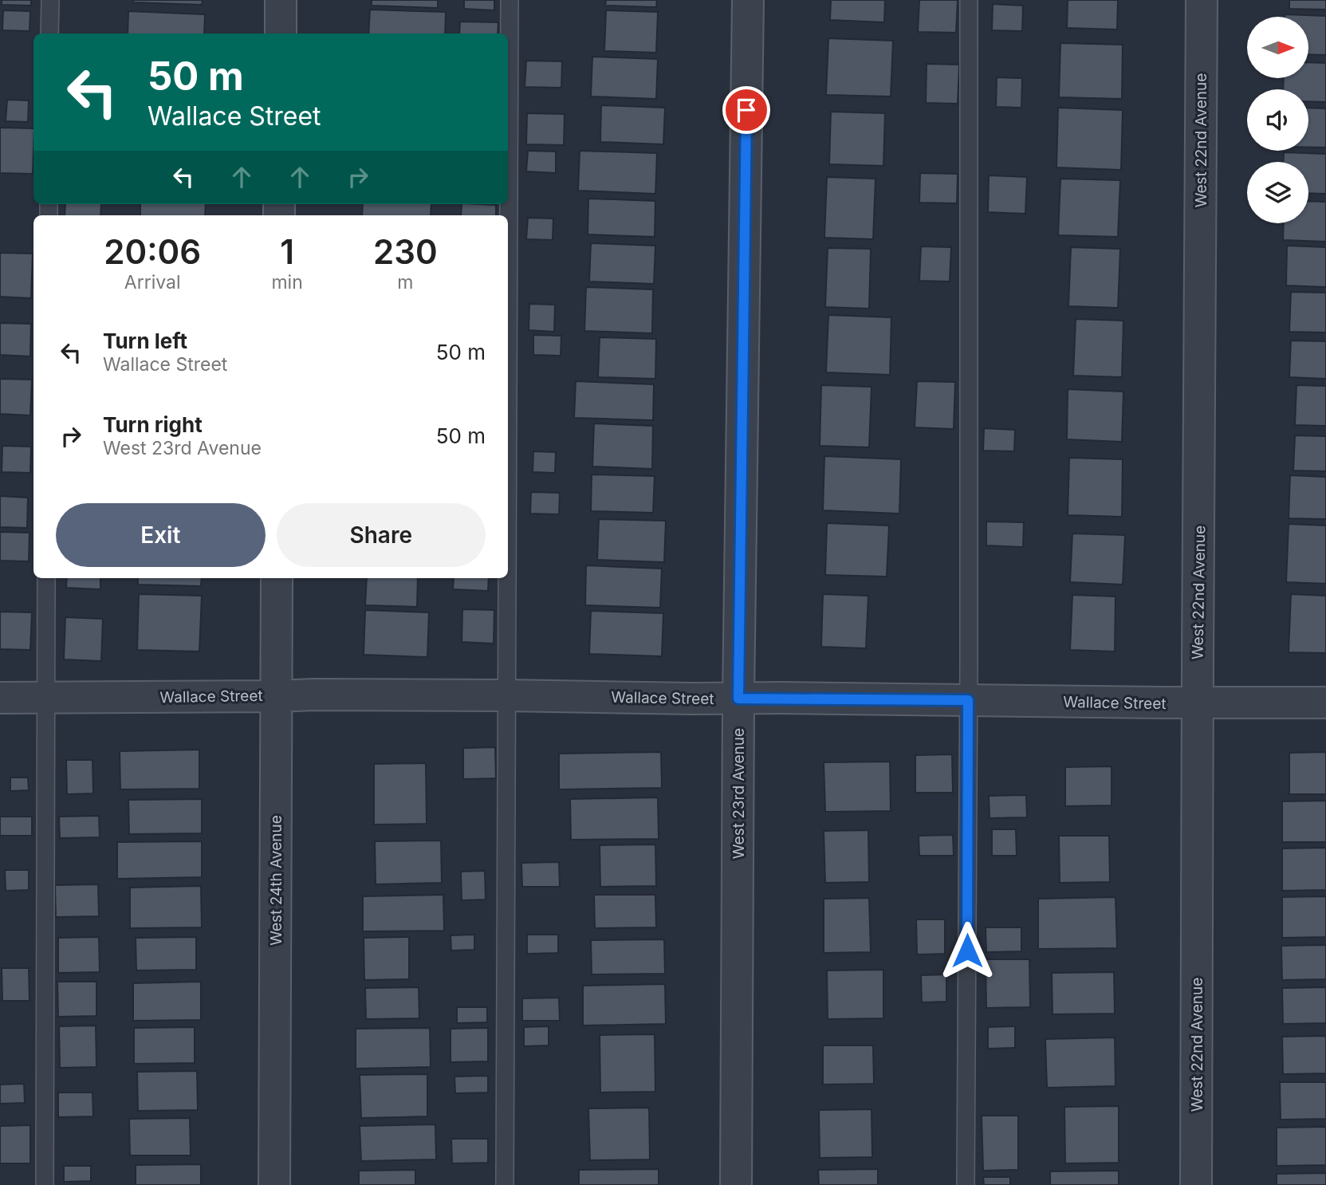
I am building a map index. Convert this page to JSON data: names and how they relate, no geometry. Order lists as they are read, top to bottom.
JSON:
{
  "streets": {
    "street": [
      "West 22nd Avenue",
      "Wallace Street",
      "West 23rd Avenue",
      "West 24th Avenue"
    ]
  },
  "crossings": [
    ["West 22nd Avenue", "Wallace Street"],
    ["Wallace Street", "West 23rd Avenue"],
    ["Wallace Street", "West 24th Avenue"]
  ],
  "north": "right",
  "page": {
    "turn": ["50 m", "Wallace Street"],
    "eta": [
      "20:06",
      "Arrival",
      "1",
      "min",
      "230",
      "m"
    ],
    "list": [
      {
        "name": "Turn left",
        "note": "Wallace Street",
        "value": "50 m"
      },
      {
        "name": "Turn right",
        "note": "West 23rd Avenue",
        "value": "50 m"
      }
    ],
    "buttons": ["Exit", "Share"]
  }
}
